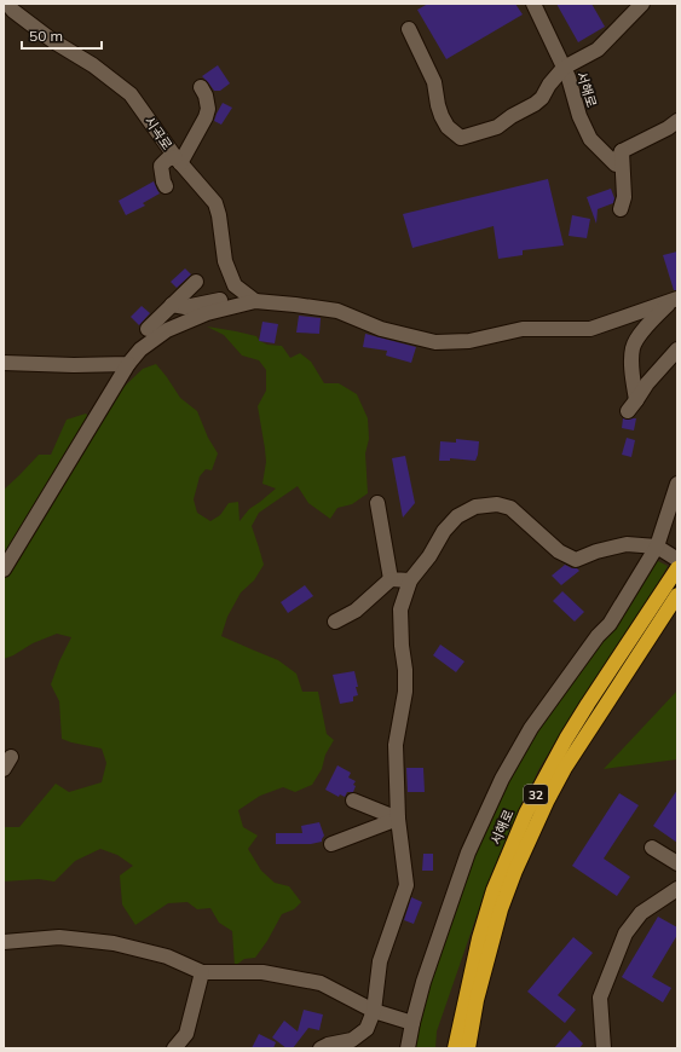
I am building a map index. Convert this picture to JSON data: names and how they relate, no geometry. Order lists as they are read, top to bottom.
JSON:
{
  "streets": {
    "highway": ["서해로", "32"],
    "street": ["시곡로"]
  },
  "scale_bar": "50 m"
}
